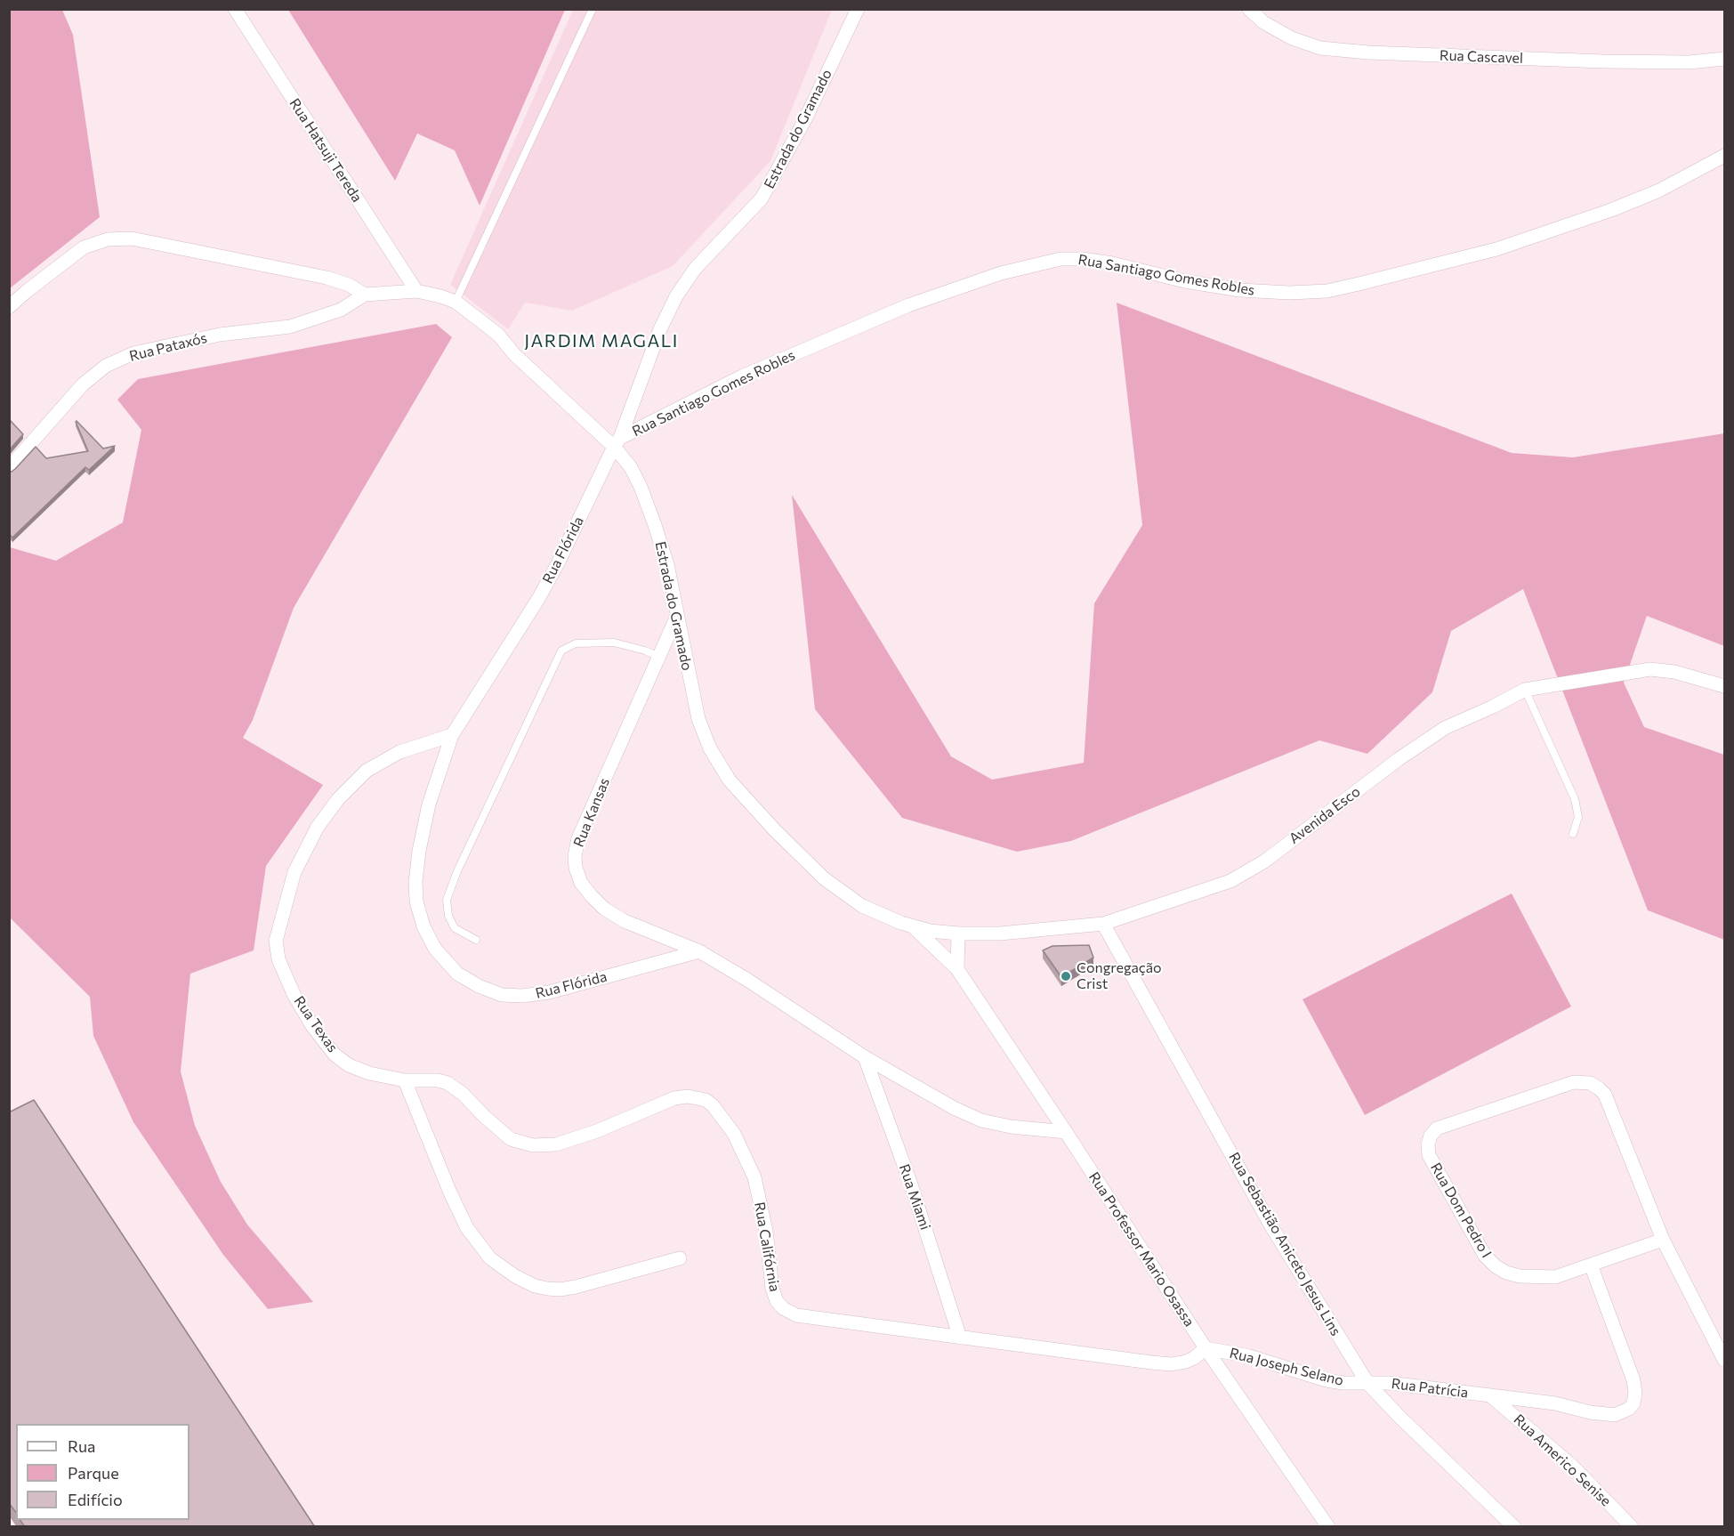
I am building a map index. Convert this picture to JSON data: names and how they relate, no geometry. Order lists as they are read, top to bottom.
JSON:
{
  "streets": {
    "street": [
      "Rua Cascavel",
      "Estrada do Gramado",
      "Rua Hatsuji Tereda",
      "Rua Santiago Gomes Robles",
      "Rua Pataxós",
      "Rua Flórida",
      "Rua Kansas",
      "Avenida Esco",
      "Rua Texas",
      "Rua Miami",
      "Rua Dom Pedro I",
      "Rua Sebastião Aniceto Jesus Lins",
      "Rua Califórnia",
      "Rua Professor Mario Osassa",
      "Rua Joseph Selano",
      "Rua Patrícia",
      "Rua Americo Senise"
    ]
  },
  "crossings": [
    ["Estrada do Gramado", "Rua Santiago Gomes Robles"],
    ["Estrada do Gramado", "Rua Flórida"],
    ["Estrada do Gramado", "Rua Kansas"],
    ["Estrada do Gramado", "Avenida Esco"],
    ["Estrada do Gramado", "Rua Professor Mario Osassa"],
    ["Rua Santiago Gomes Robles", "Rua Flórida"],
    ["Rua Flórida", "Rua Kansas"],
    ["Rua Flórida", "Rua Texas"],
    ["Avenida Esco", "Rua Sebastião Aniceto Jesus Lins"],
    ["Avenida Esco", "Rua Professor Mario Osassa"],
    ["Rua Texas", "Rua Califórnia"],
    ["Rua Miami", "Rua Califórnia"],
    ["Rua Dom Pedro I", "Rua Patrícia"],
    ["Rua Sebastião Aniceto Jesus Lins", "Rua Joseph Selano"],
    ["Rua Sebastião Aniceto Jesus Lins", "Rua Patrícia"],
    ["Rua Califórnia", "Rua Professor Mario Osassa"],
    ["Rua Califórnia", "Rua Joseph Selano"],
    ["Rua Professor Mario Osassa", "Rua Joseph Selano"],
    ["Rua Joseph Selano", "Rua Patrícia"],
    ["Rua Patrícia", "Rua Americo Senise"]
  ],
  "districts": ["JARDIM MAGALI"],
  "places": ["Congregação Crist"],
  "legend": ["Rua", "Parque", "Edifício"]
}
